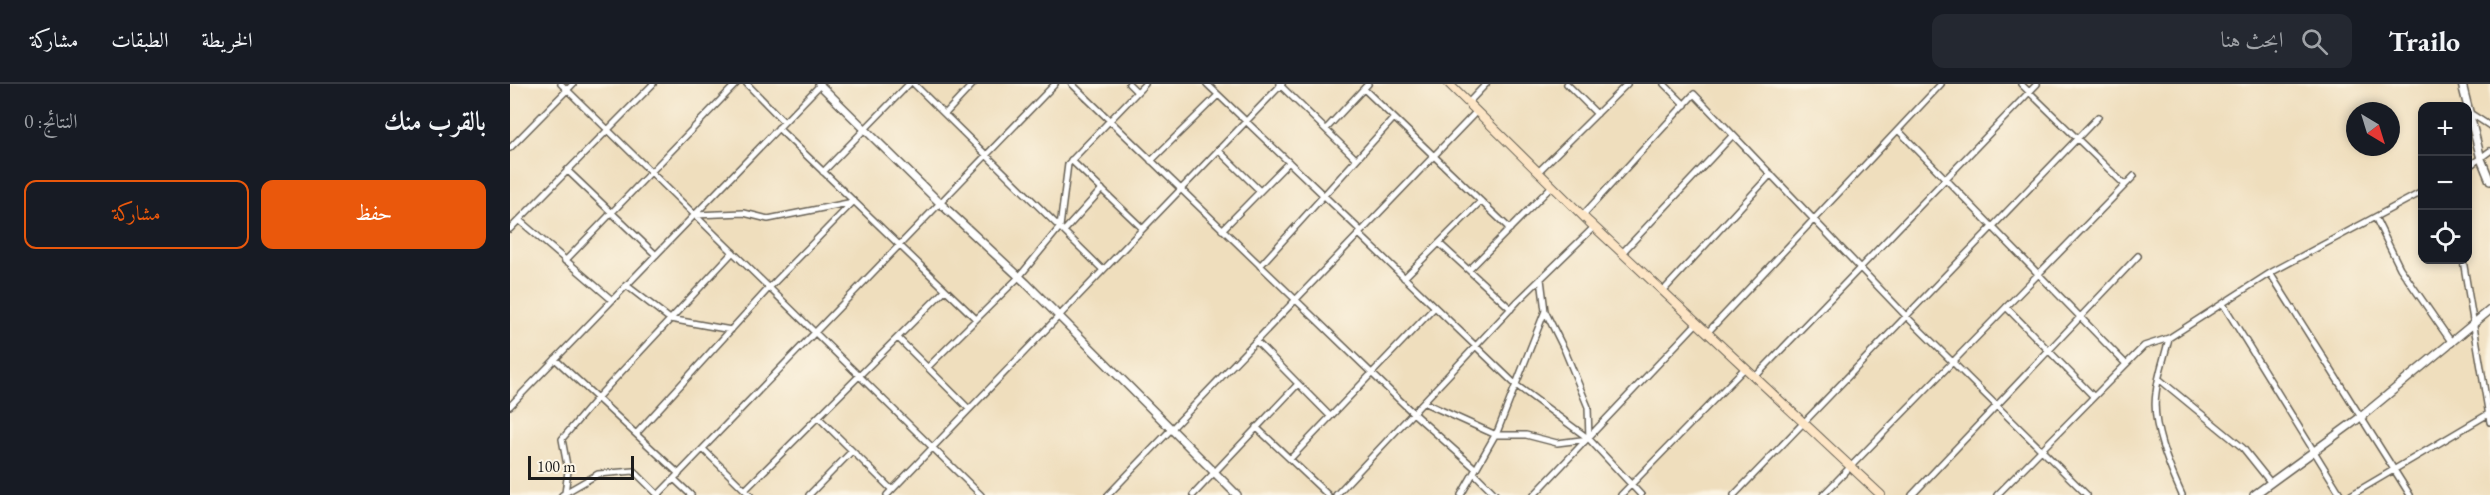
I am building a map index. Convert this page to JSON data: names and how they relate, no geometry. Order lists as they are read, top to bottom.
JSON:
{
  "scale_bar": "100 m",
  "north": "bottom right",
  "page": {
    "header": "Trailo",
    "search": "ابحث هنا",
    "nav": ["الخريطة", "الطبقات", "مشاركة"],
    "heading": ["بالقرب منك", "النتائج: 0"],
    "map_buttons": ["+", "−"],
    "buttons": ["حفظ", "مشاركة"],
    "scale": "100 m"
  }
}
